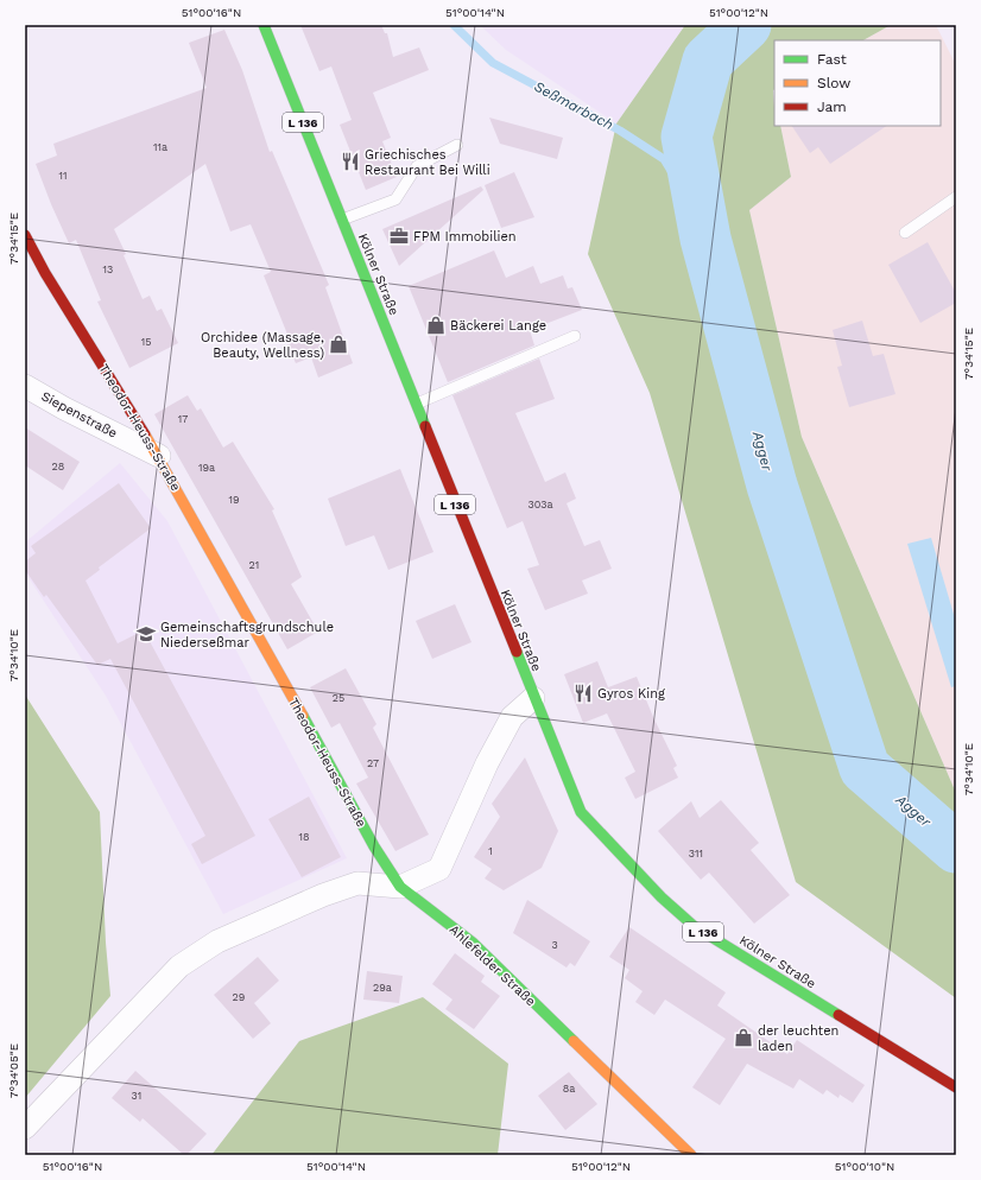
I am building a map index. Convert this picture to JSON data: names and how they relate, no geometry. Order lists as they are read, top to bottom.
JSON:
{
  "streets": {
    "main road": [
      "L 136",
      "Kölner Straße",
      "Theodor-Heuss-Straße",
      "Ahlefelder Straße"
    ],
    "street": ["Siepenstraße"]
  },
  "crossings": [
    ["Siepenstraße", "Theodor-Heuss-Straße"],
    ["Theodor-Heuss-Straße", "Ahlefelder Straße"]
  ],
  "water": ["Seßmarbach", "Agger"],
  "places": {
    "restaurant": ["Griechisches Restaurant Bei Willi", "Gyros King"],
    "office": ["FPM Immobilien"],
    "shop": ["Bäckerei Lange", "Orchidee (Massage, Beauty, Wellness)", "der leuchten laden"],
    "school or university": ["Gemeinschaftsgrundschule Niederseßmar"]
  },
  "house_numbers": [
    "11a",
    "11",
    "13",
    "15",
    "17",
    "28",
    "19a",
    "19",
    "303a",
    "21",
    "25",
    "27",
    "18",
    "1",
    "311",
    "3",
    "29a",
    "29",
    "8a",
    "31"
  ],
  "legend": ["Fast", "Slow", "Jam"],
  "coordinates": [
    "51°00'16\"N",
    "51°00'14\"N",
    "51°00'12\"N",
    "7°34'15\"E",
    "7°34'10\"E",
    "7°34'05\"E",
    "51°00'10\"N"
  ]
}
